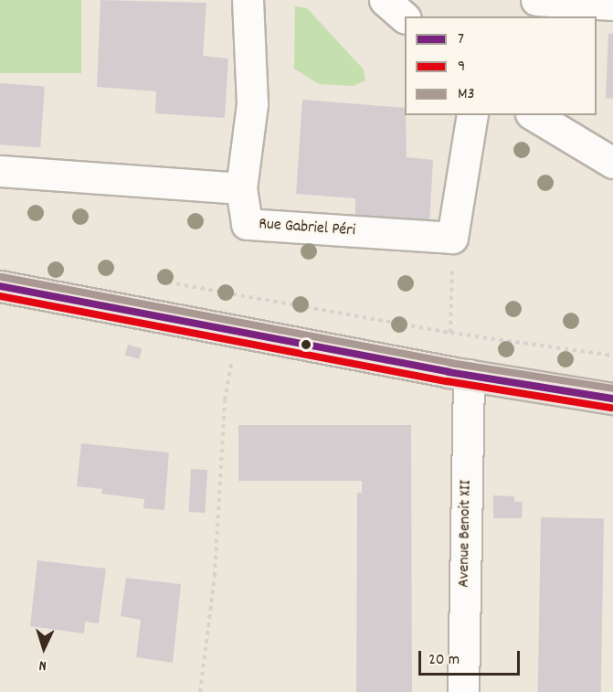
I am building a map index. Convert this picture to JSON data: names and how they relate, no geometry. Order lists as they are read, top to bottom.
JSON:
{
  "streets": {
    "street": ["Rue Gabriel Péri", "Avenue Benoit XII"]
  },
  "lines": ["transit line M3", "transit line 7", "transit line 9"],
  "legend": ["7", "9", "M3"],
  "scale_bar": "20 m",
  "north": "bottom"
}
